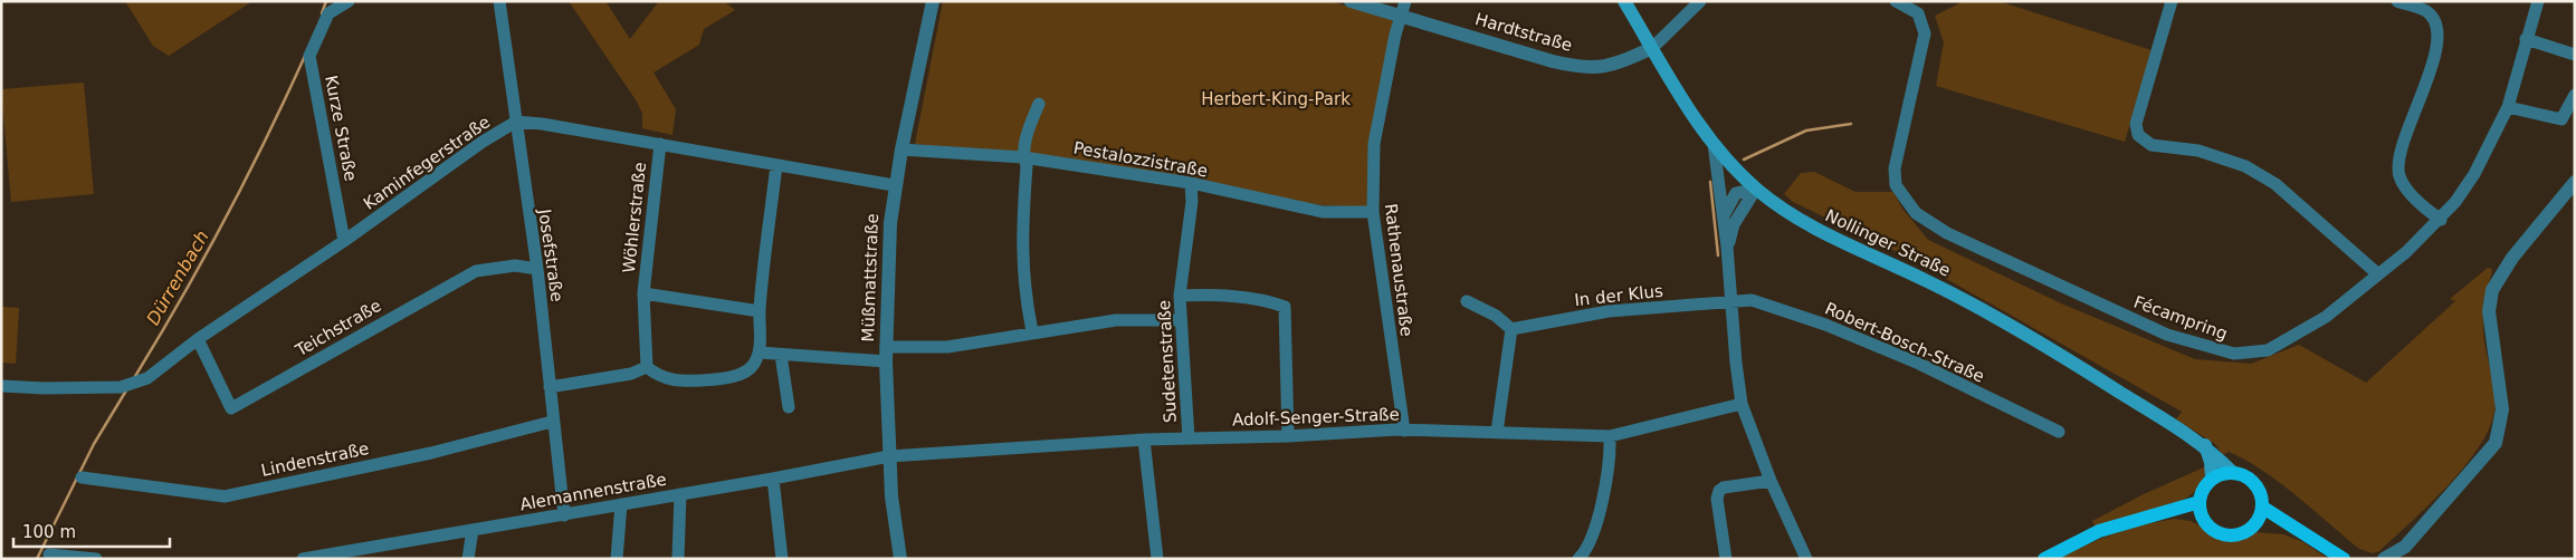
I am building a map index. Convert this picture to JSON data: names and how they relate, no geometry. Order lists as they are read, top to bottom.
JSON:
{
  "streets": {
    "main road": ["Nollinger Straße"],
    "street": [
      "Hardtstraße",
      "Kurze Straße",
      "Pestalozzistraße",
      "Kaminfegerstraße",
      "Wöhlerstraße",
      "Josefstraße",
      "Rathenaustraße",
      "Müßmattstraße",
      "In der Klus",
      "Fécampring",
      "Teichstraße",
      "Robert-Bosch-Straße",
      "Sudetenstraße",
      "Adolf-Senger-Straße",
      "Lindenstraße",
      "Alemannenstraße"
    ]
  },
  "crossings": [
    ["Hardtstraße", "Nollinger Straße"],
    ["Hardtstraße", "Rathenaustraße"],
    ["Kurze Straße", "Kaminfegerstraße"],
    ["Pestalozzistraße", "Rathenaustraße"],
    ["Pestalozzistraße", "Müßmattstraße"],
    ["Pestalozzistraße", "Sudetenstraße"],
    ["Kaminfegerstraße", "Wöhlerstraße"],
    ["Kaminfegerstraße", "Josefstraße"],
    ["Kaminfegerstraße", "Müßmattstraße"],
    ["Kaminfegerstraße", "Teichstraße"],
    ["Josefstraße", "Teichstraße"],
    ["Josefstraße", "Lindenstraße"],
    ["Josefstraße", "Alemannenstraße"],
    ["Rathenaustraße", "Adolf-Senger-Straße"],
    ["Müßmattstraße", "Adolf-Senger-Straße"],
    ["Müßmattstraße", "Alemannenstraße"],
    ["In der Klus", "Robert-Bosch-Straße"],
    ["Sudetenstraße", "Adolf-Senger-Straße"],
    ["Adolf-Senger-Straße", "Alemannenstraße"]
  ],
  "water": ["Dürrenbach"],
  "parks": ["Herbert-King-Park"],
  "scale_bar": "100 m"
}
